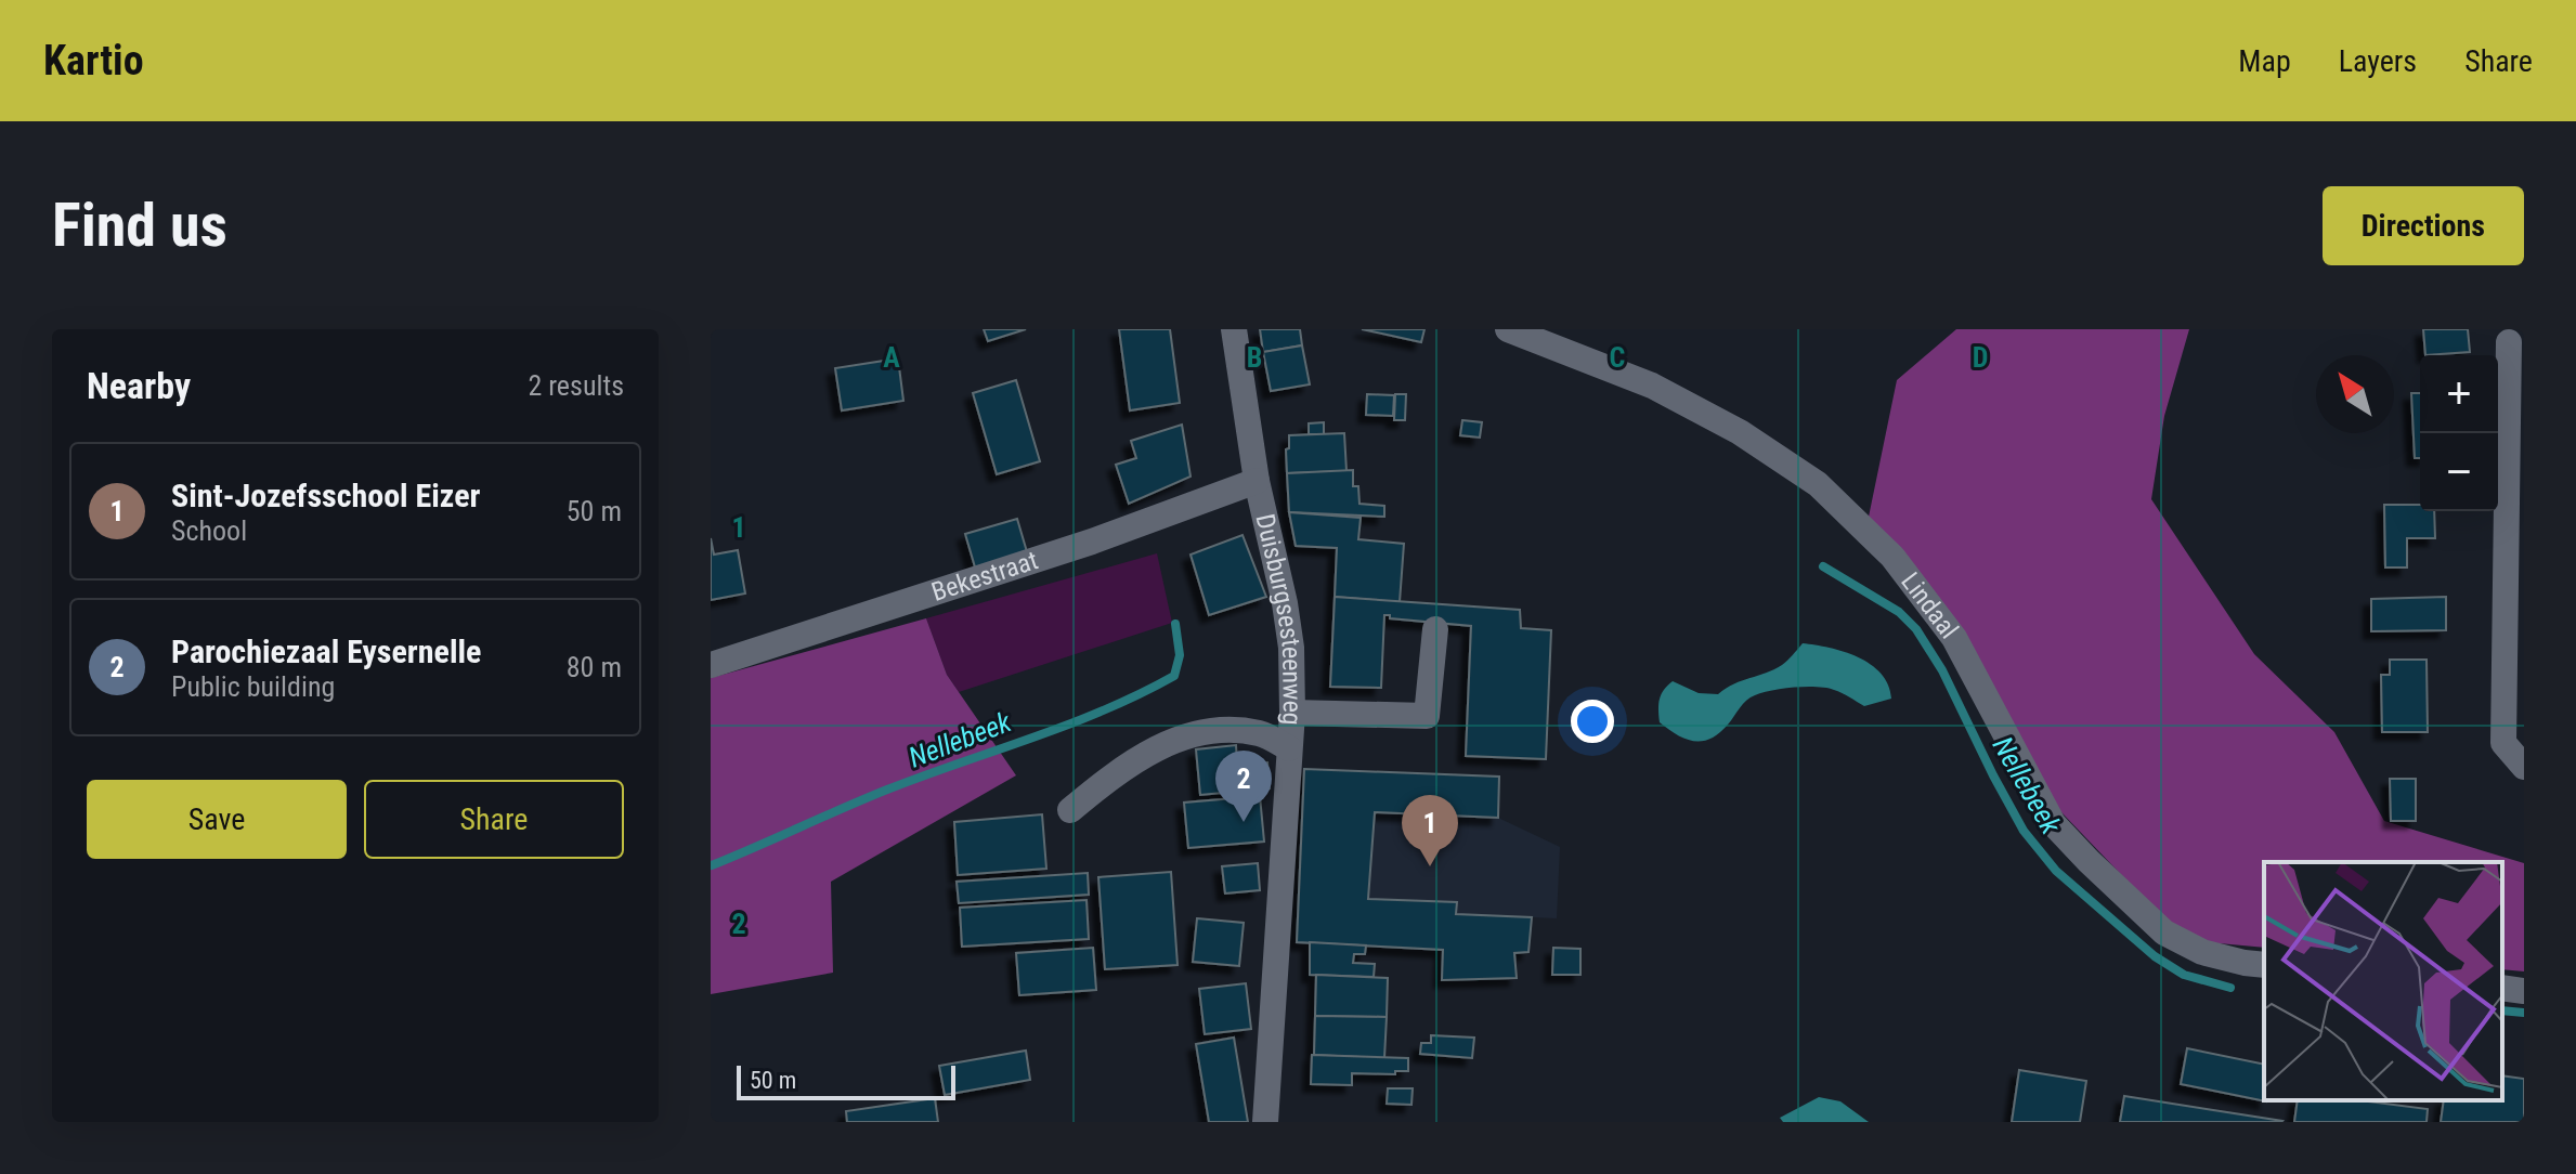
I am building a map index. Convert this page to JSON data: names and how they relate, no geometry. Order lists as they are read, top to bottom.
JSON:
{
  "streets": {
    "street": ["Bekestraat", "Lindaal", "Duisburgsesteenweg"]
  },
  "crossings": [
    ["Bekestraat", "Duisburgsesteenweg"]
  ],
  "water": ["Nellebeek"],
  "scale_bar": "50 m",
  "north": "top left",
  "page": {
    "header": "Kartio",
    "nav": ["Map", "Layers", "Share"],
    "buttons": [
      "Directions",
      ["Save", "Share"]
    ],
    "title": "Find us",
    "heading": ["Nearby", "2 results"],
    "map_buttons": ["+", "−"],
    "list": [
      {
        "mark": "1",
        "name": "Sint-Jozefsschool Eizer",
        "note": "School",
        "value": "50 m"
      },
      {
        "mark": "2",
        "name": "Parochiezaal Eysernelle",
        "note": "Public building",
        "value": "80 m"
      }
    ],
    "pins": ["2", "1"],
    "scale": "50 m"
  },
  "grid": {
    "columns": [
      "A",
      "B",
      "C",
      "D"
    ],
    "rows": ["1", "2"]
  }
}
